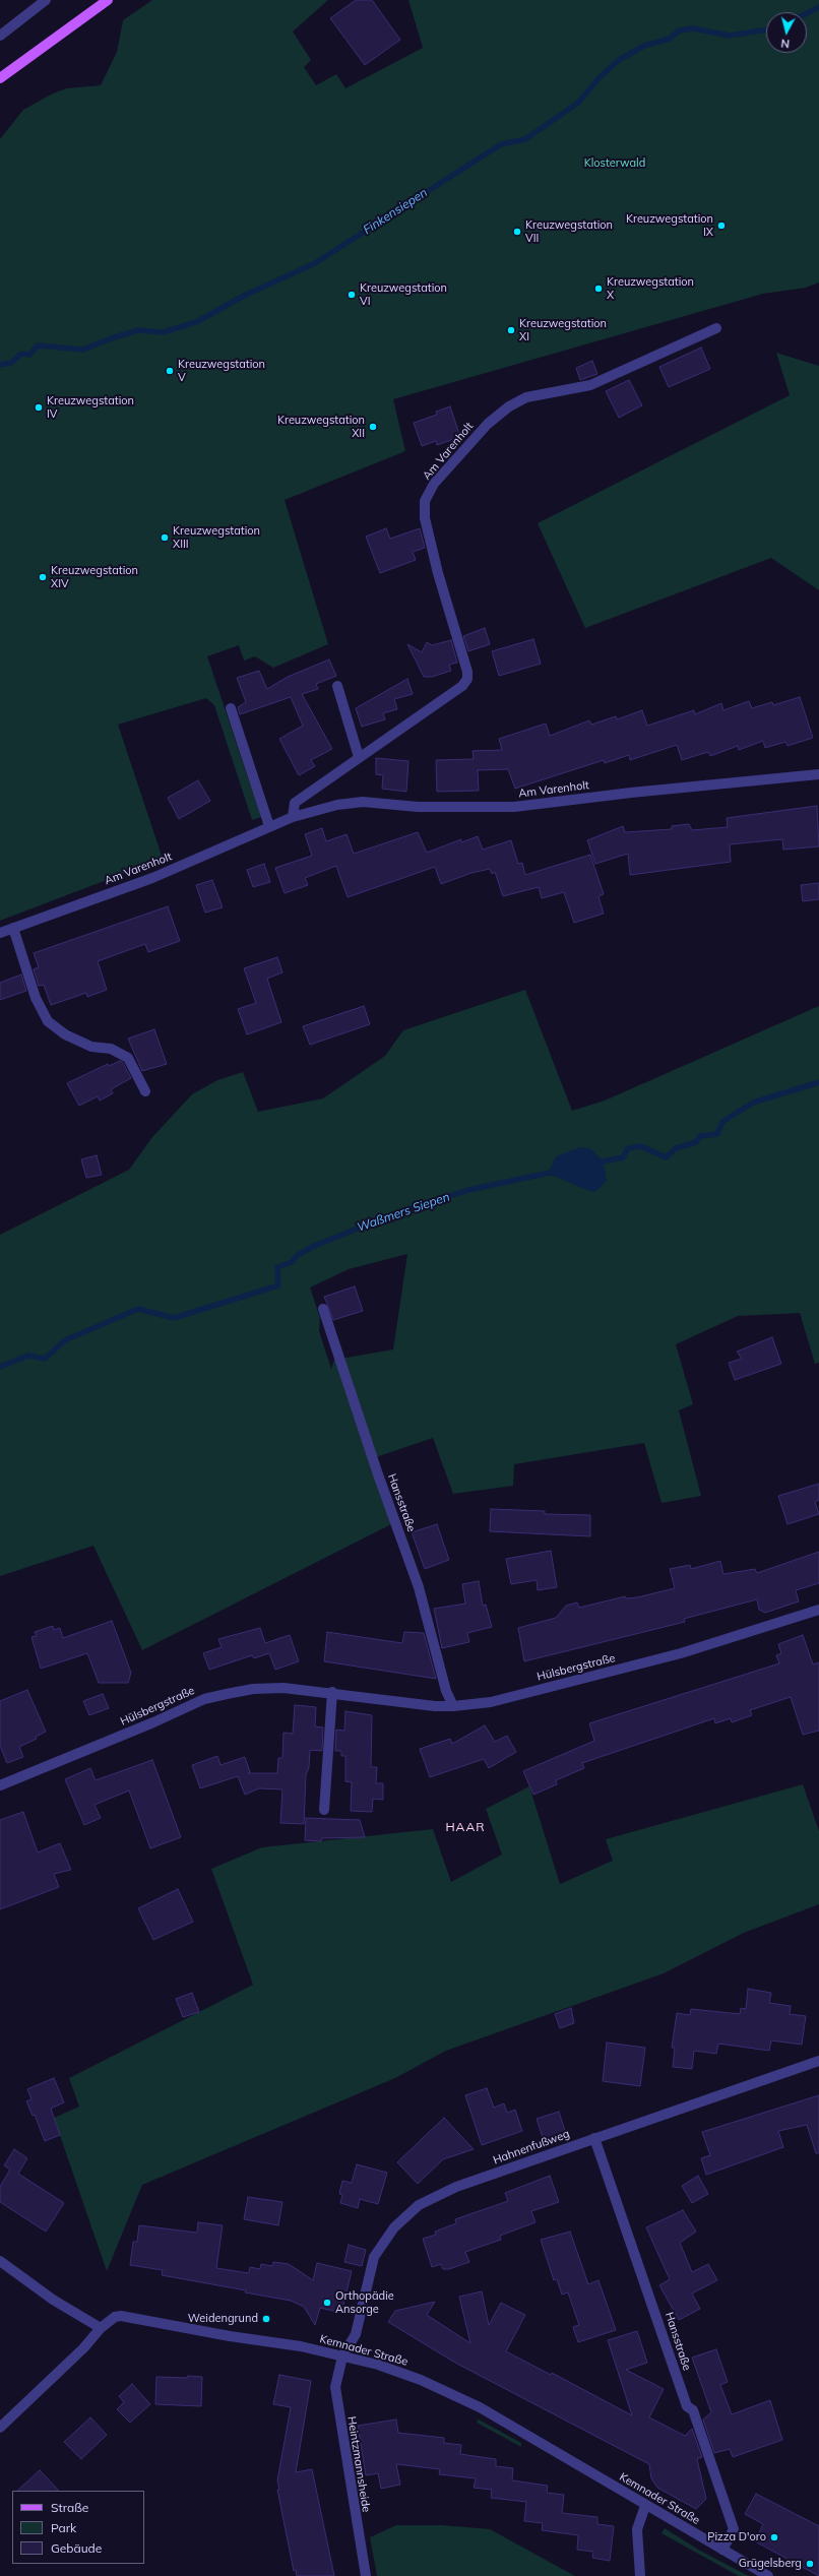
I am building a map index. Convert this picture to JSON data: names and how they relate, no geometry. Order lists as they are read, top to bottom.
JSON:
{
  "streets": {
    "street": [
      "Am Varenholt",
      "Hansstraße",
      "Hülsbergstraße",
      "Hahnenfußweg",
      "Kemnader Straße",
      "Heintzmannsheide"
    ]
  },
  "crossings": [
    ["Hansstraße", "Hülsbergstraße"],
    ["Hansstraße", "Hahnenfußweg"],
    ["Hansstraße", "Kemnader Straße"],
    ["Hahnenfußweg", "Kemnader Straße"],
    ["Hahnenfußweg", "Heintzmannsheide"],
    ["Kemnader Straße", "Heintzmannsheide"]
  ],
  "districts": ["HAAR"],
  "water": ["Finkensiepen", "Waßmers Siepen"],
  "parks": ["Klosterwald"],
  "places": [
    "Kreuzwegstation IX",
    "Kreuzwegstation VII",
    "Kreuzwegstation X",
    "Kreuzwegstation VI",
    "Kreuzwegstation XI",
    "Kreuzwegstation V",
    "Kreuzwegstation IV",
    "Kreuzwegstation XII",
    "Kreuzwegstation XIII",
    "Kreuzwegstation XIV",
    "Orthopädie Ansorge",
    "Weidengrund",
    "Pizza D'oro",
    "Grügelsberg"
  ],
  "legend": ["Straße", "Park", "Gebäude"],
  "north": "bottom"
}
